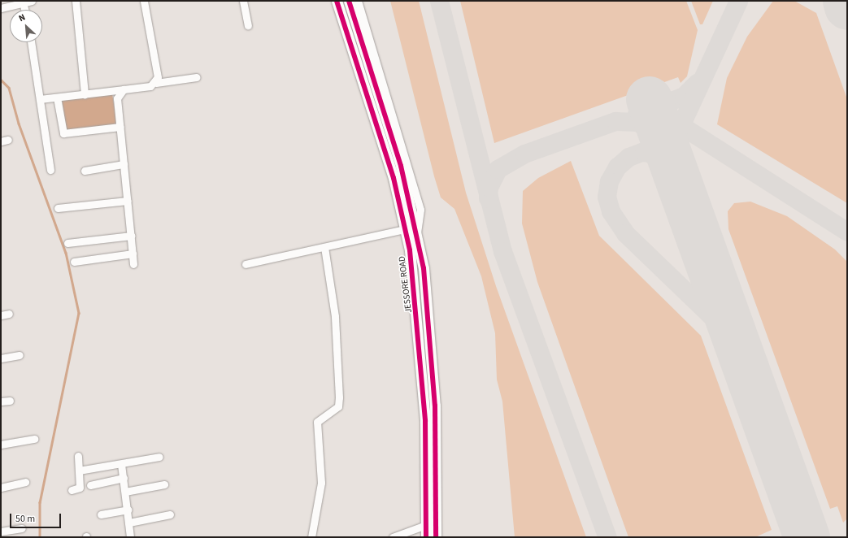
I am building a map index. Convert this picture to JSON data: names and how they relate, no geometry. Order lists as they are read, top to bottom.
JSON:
{
  "streets": {
    "highway": ["JESSORE ROAD"]
  },
  "scale_bar": "50 m",
  "north": "top left"
}
